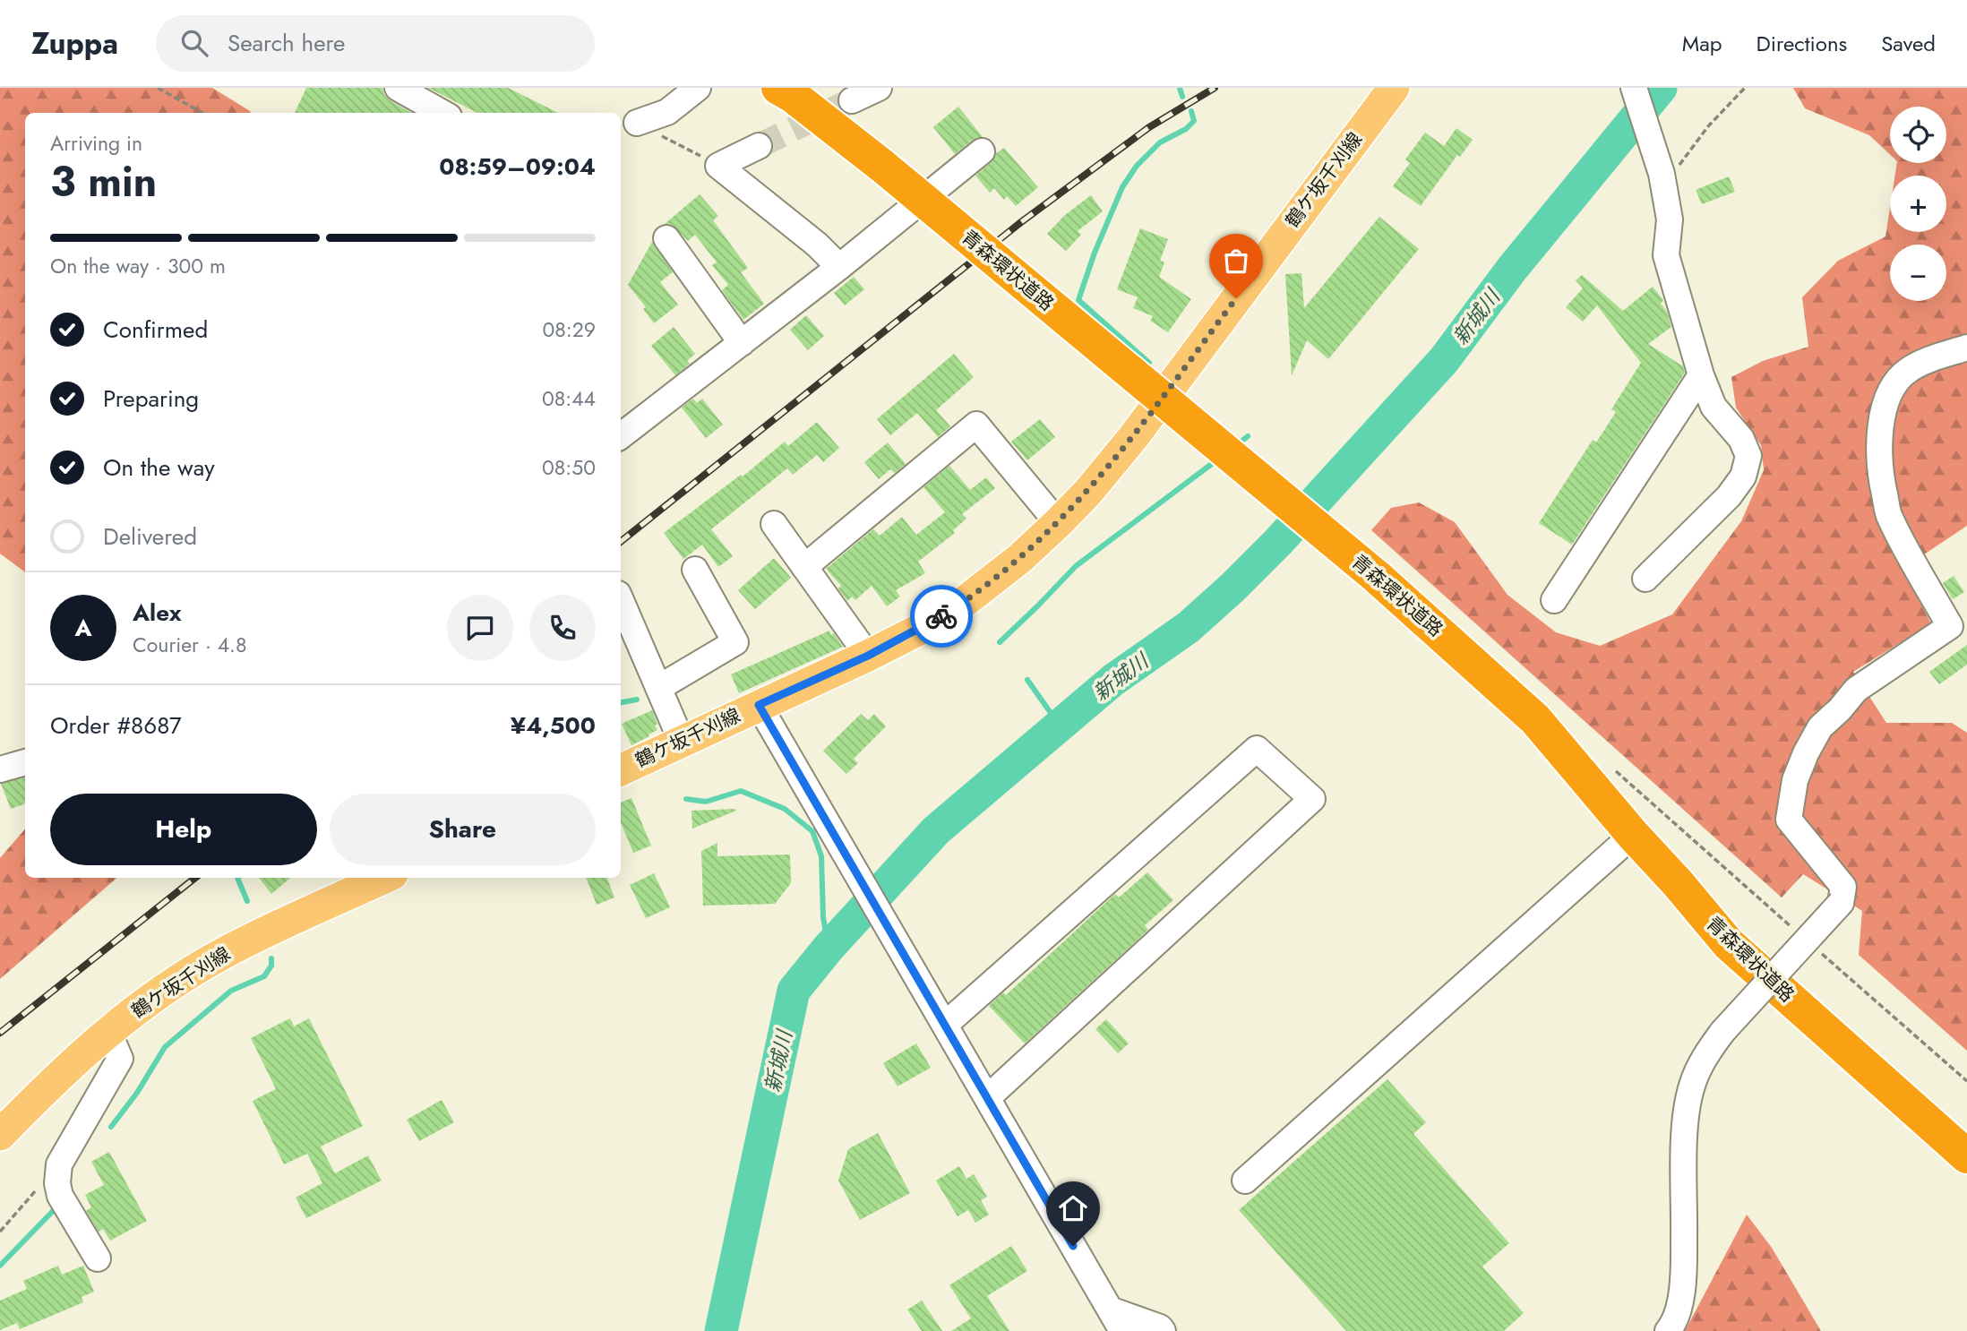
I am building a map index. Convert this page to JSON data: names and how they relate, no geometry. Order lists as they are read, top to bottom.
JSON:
{
  "streets": {
    "highway": ["青森環状道路"],
    "main road": ["鶴ケ坂千刈線"]
  },
  "water": ["新城川"],
  "page": {
    "header": "Zuppa",
    "search": "Search here",
    "nav": ["Map", "Directions", "Saved"],
    "map_buttons": ["+", "−"],
    "heading": ["3 min", "Arriving in", "08:59–09:04"],
    "panel": [
      "Alex",
      "Courier · 4.8",
      "Order #8687",
      "¥4,500"
    ],
    "bar": "On the way · 300 m",
    "list": [
      ["Confirmed", "08:29"],
      ["Preparing", "08:44"],
      ["On the way", "08:50"],
      "Delivered"
    ],
    "round": "A",
    "buttons": ["Help", "Share"]
  }
}
